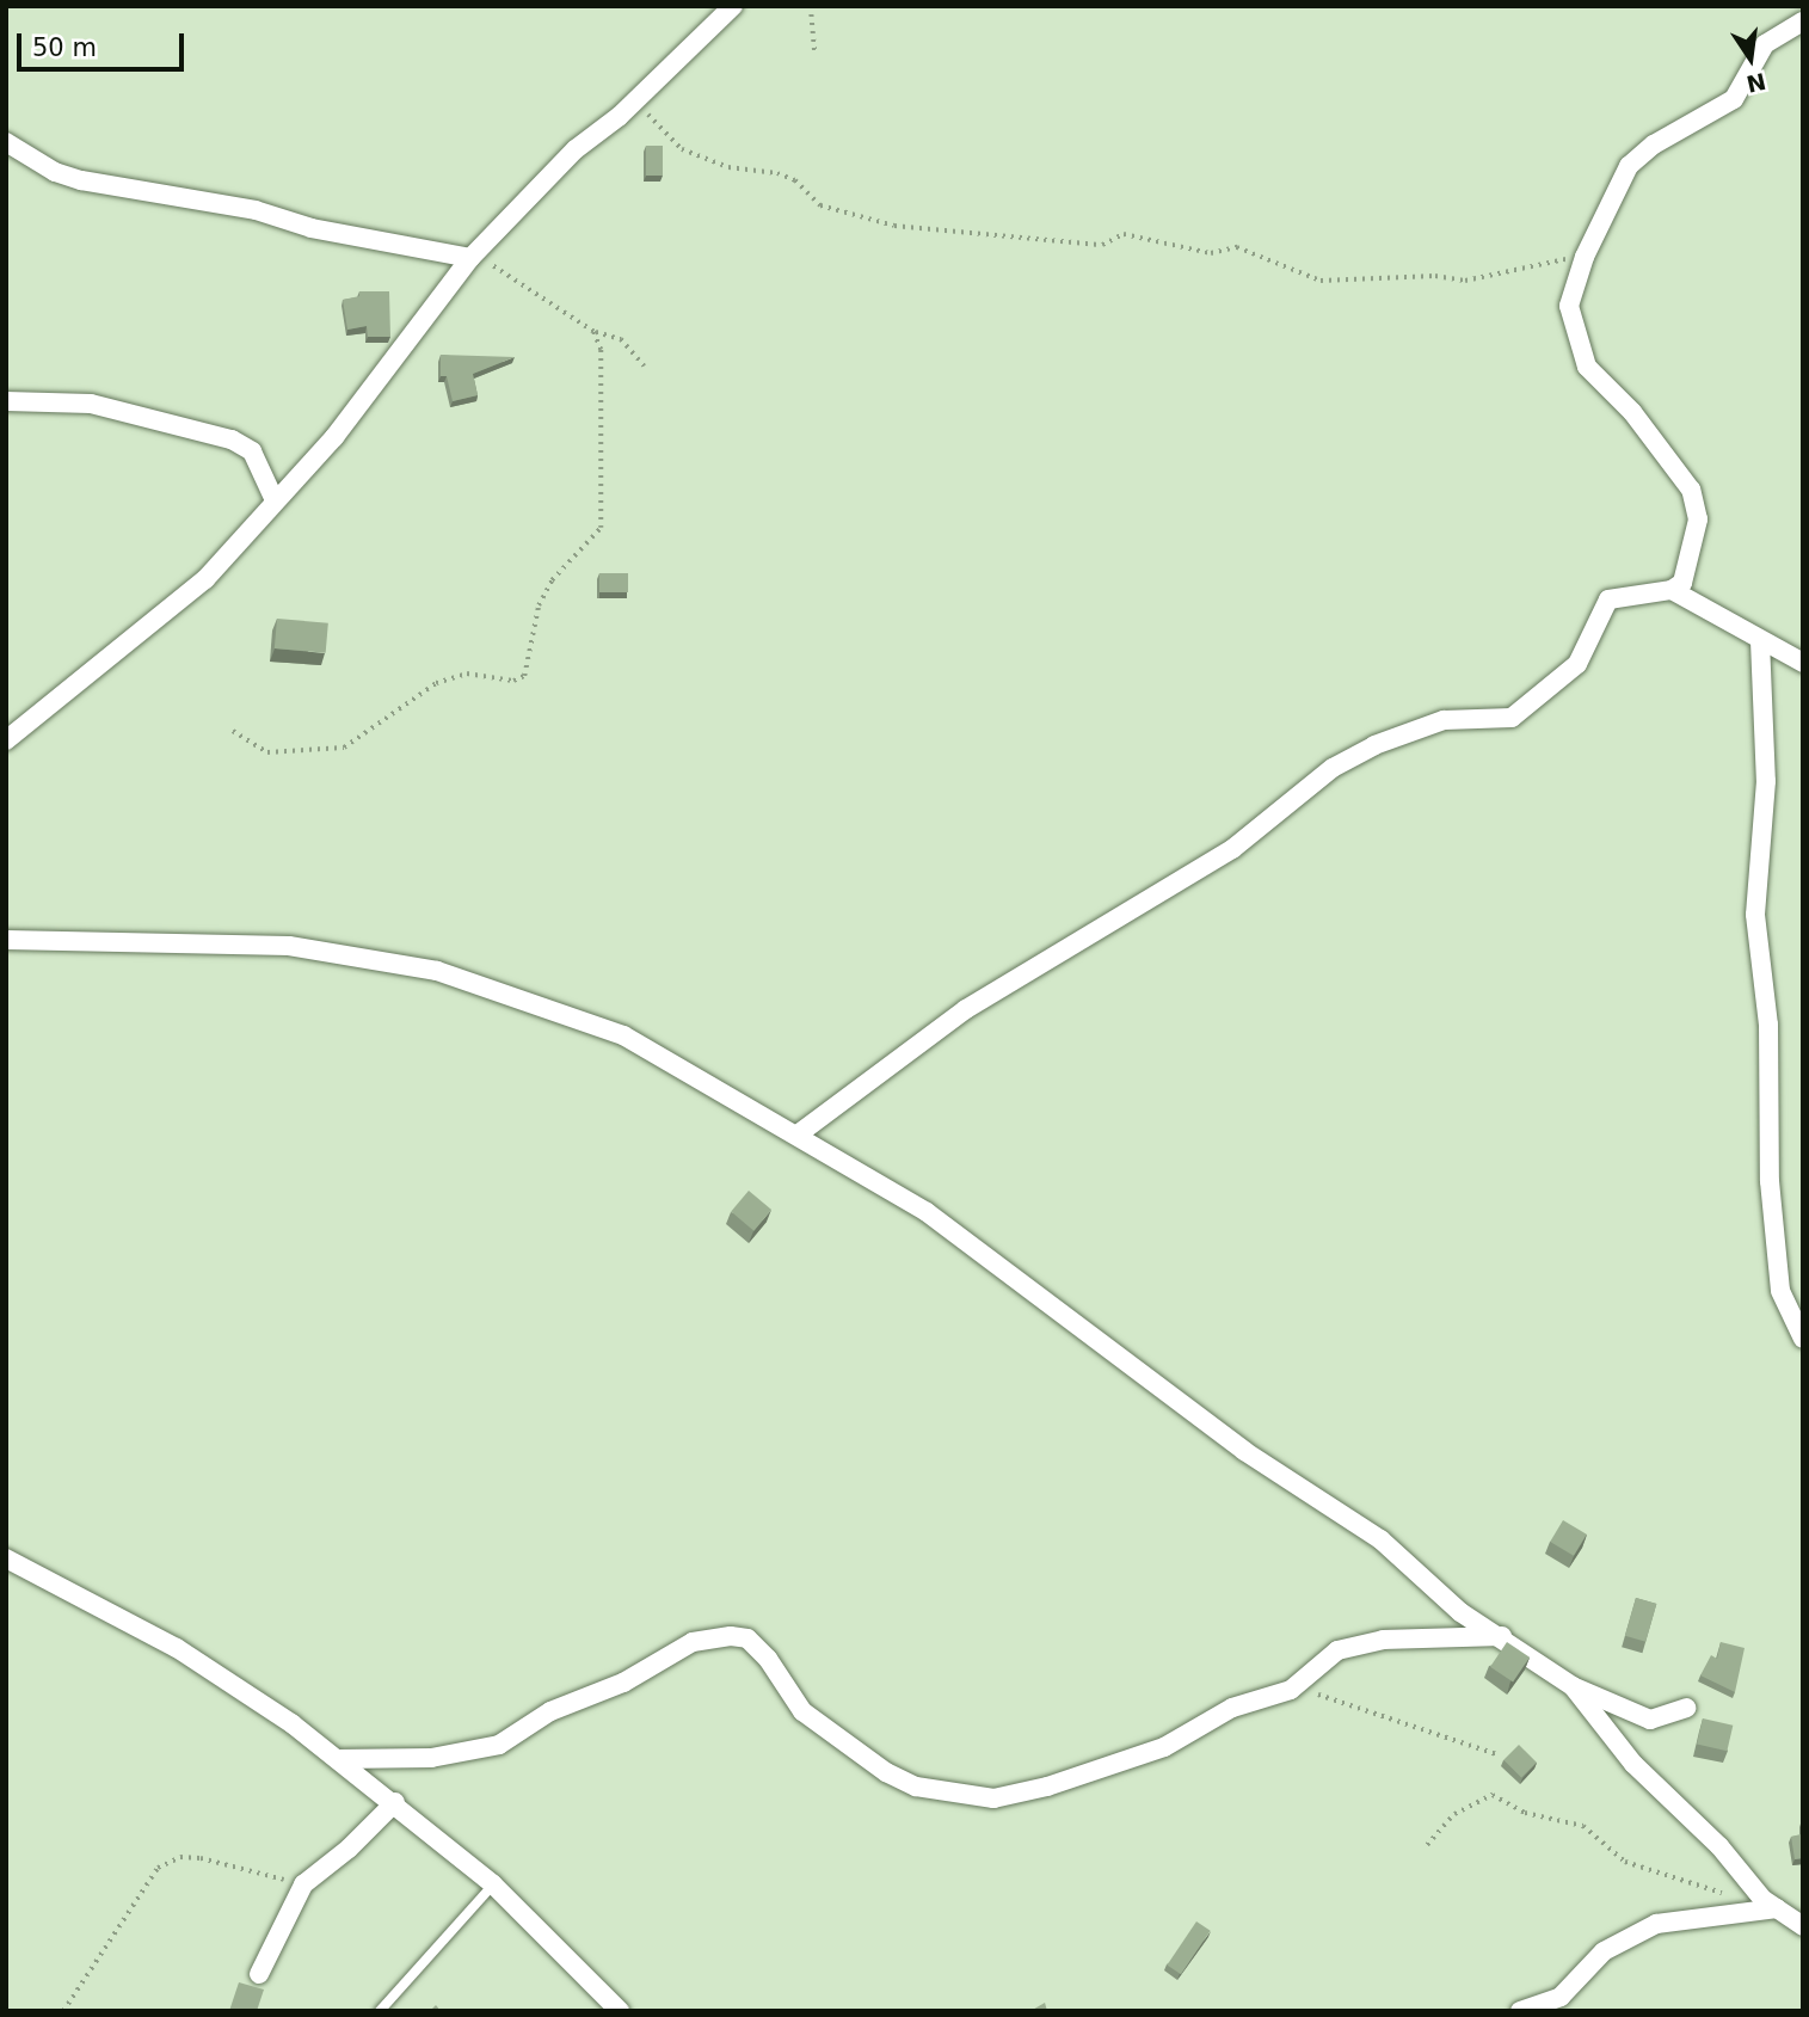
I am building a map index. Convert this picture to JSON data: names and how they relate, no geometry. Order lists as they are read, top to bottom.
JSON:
{
  "scale_bar": "50 m",
  "north": "bottom"
}
